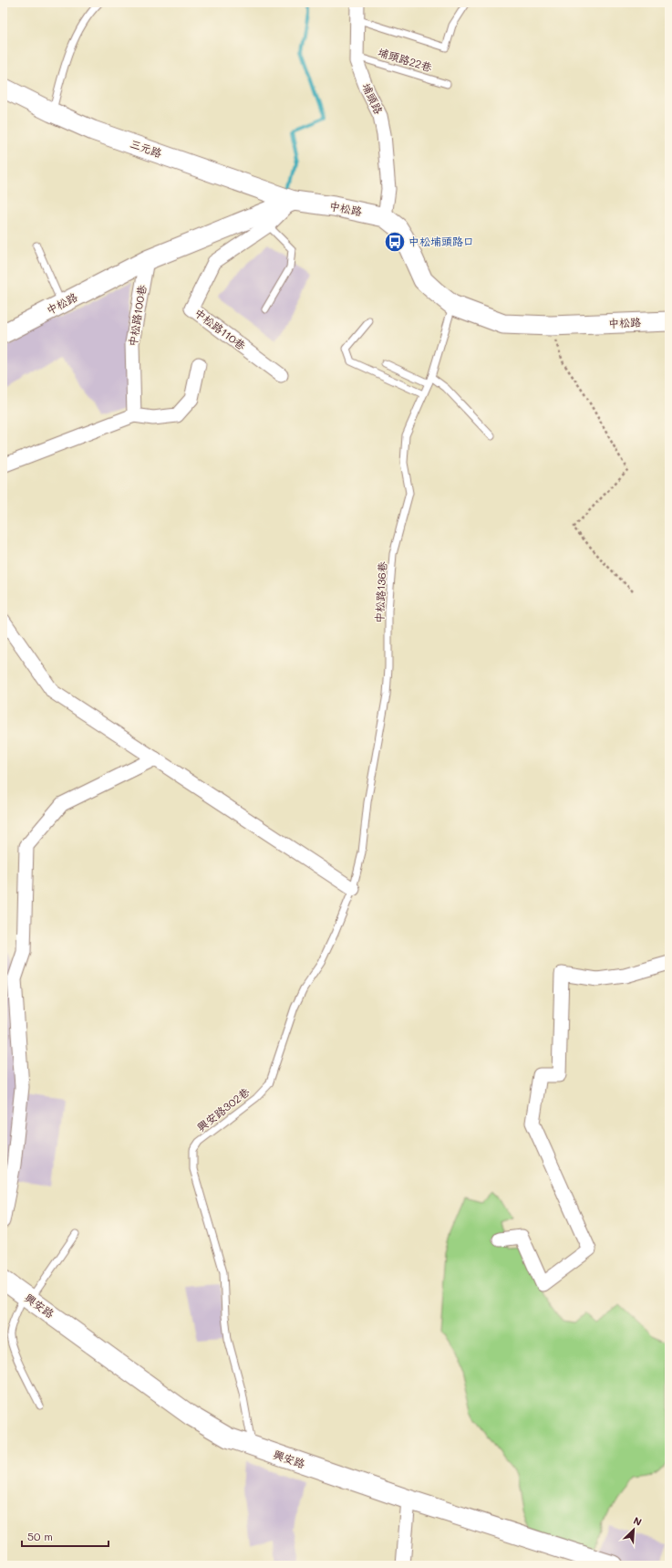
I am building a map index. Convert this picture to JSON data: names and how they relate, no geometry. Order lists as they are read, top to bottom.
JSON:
{
  "streets": {
    "street": [
      "埔頭路",
      "三元路",
      "中松路",
      "中松路100巷",
      "中松路110巷",
      "興安路"
    ],
    "lane": ["埔頭路22巷", "中松路136巷", "興安路302巷"]
  },
  "crossings": [
    ["埔頭路22巷", "埔頭路"],
    ["埔頭路", "中松路"],
    ["三元路", "中松路"],
    ["三元路", "中松路110巷"],
    ["中松路", "中松路100巷"],
    ["中松路", "中松路110巷"],
    ["中松路", "中松路136巷"],
    ["中松路136巷", "興安路302巷"],
    ["興安路302巷", "興安路"]
  ],
  "places": {
    "bus stop": ["中松埔頭路口"]
  },
  "scale_bar": "50 m",
  "north": "top right"
}
